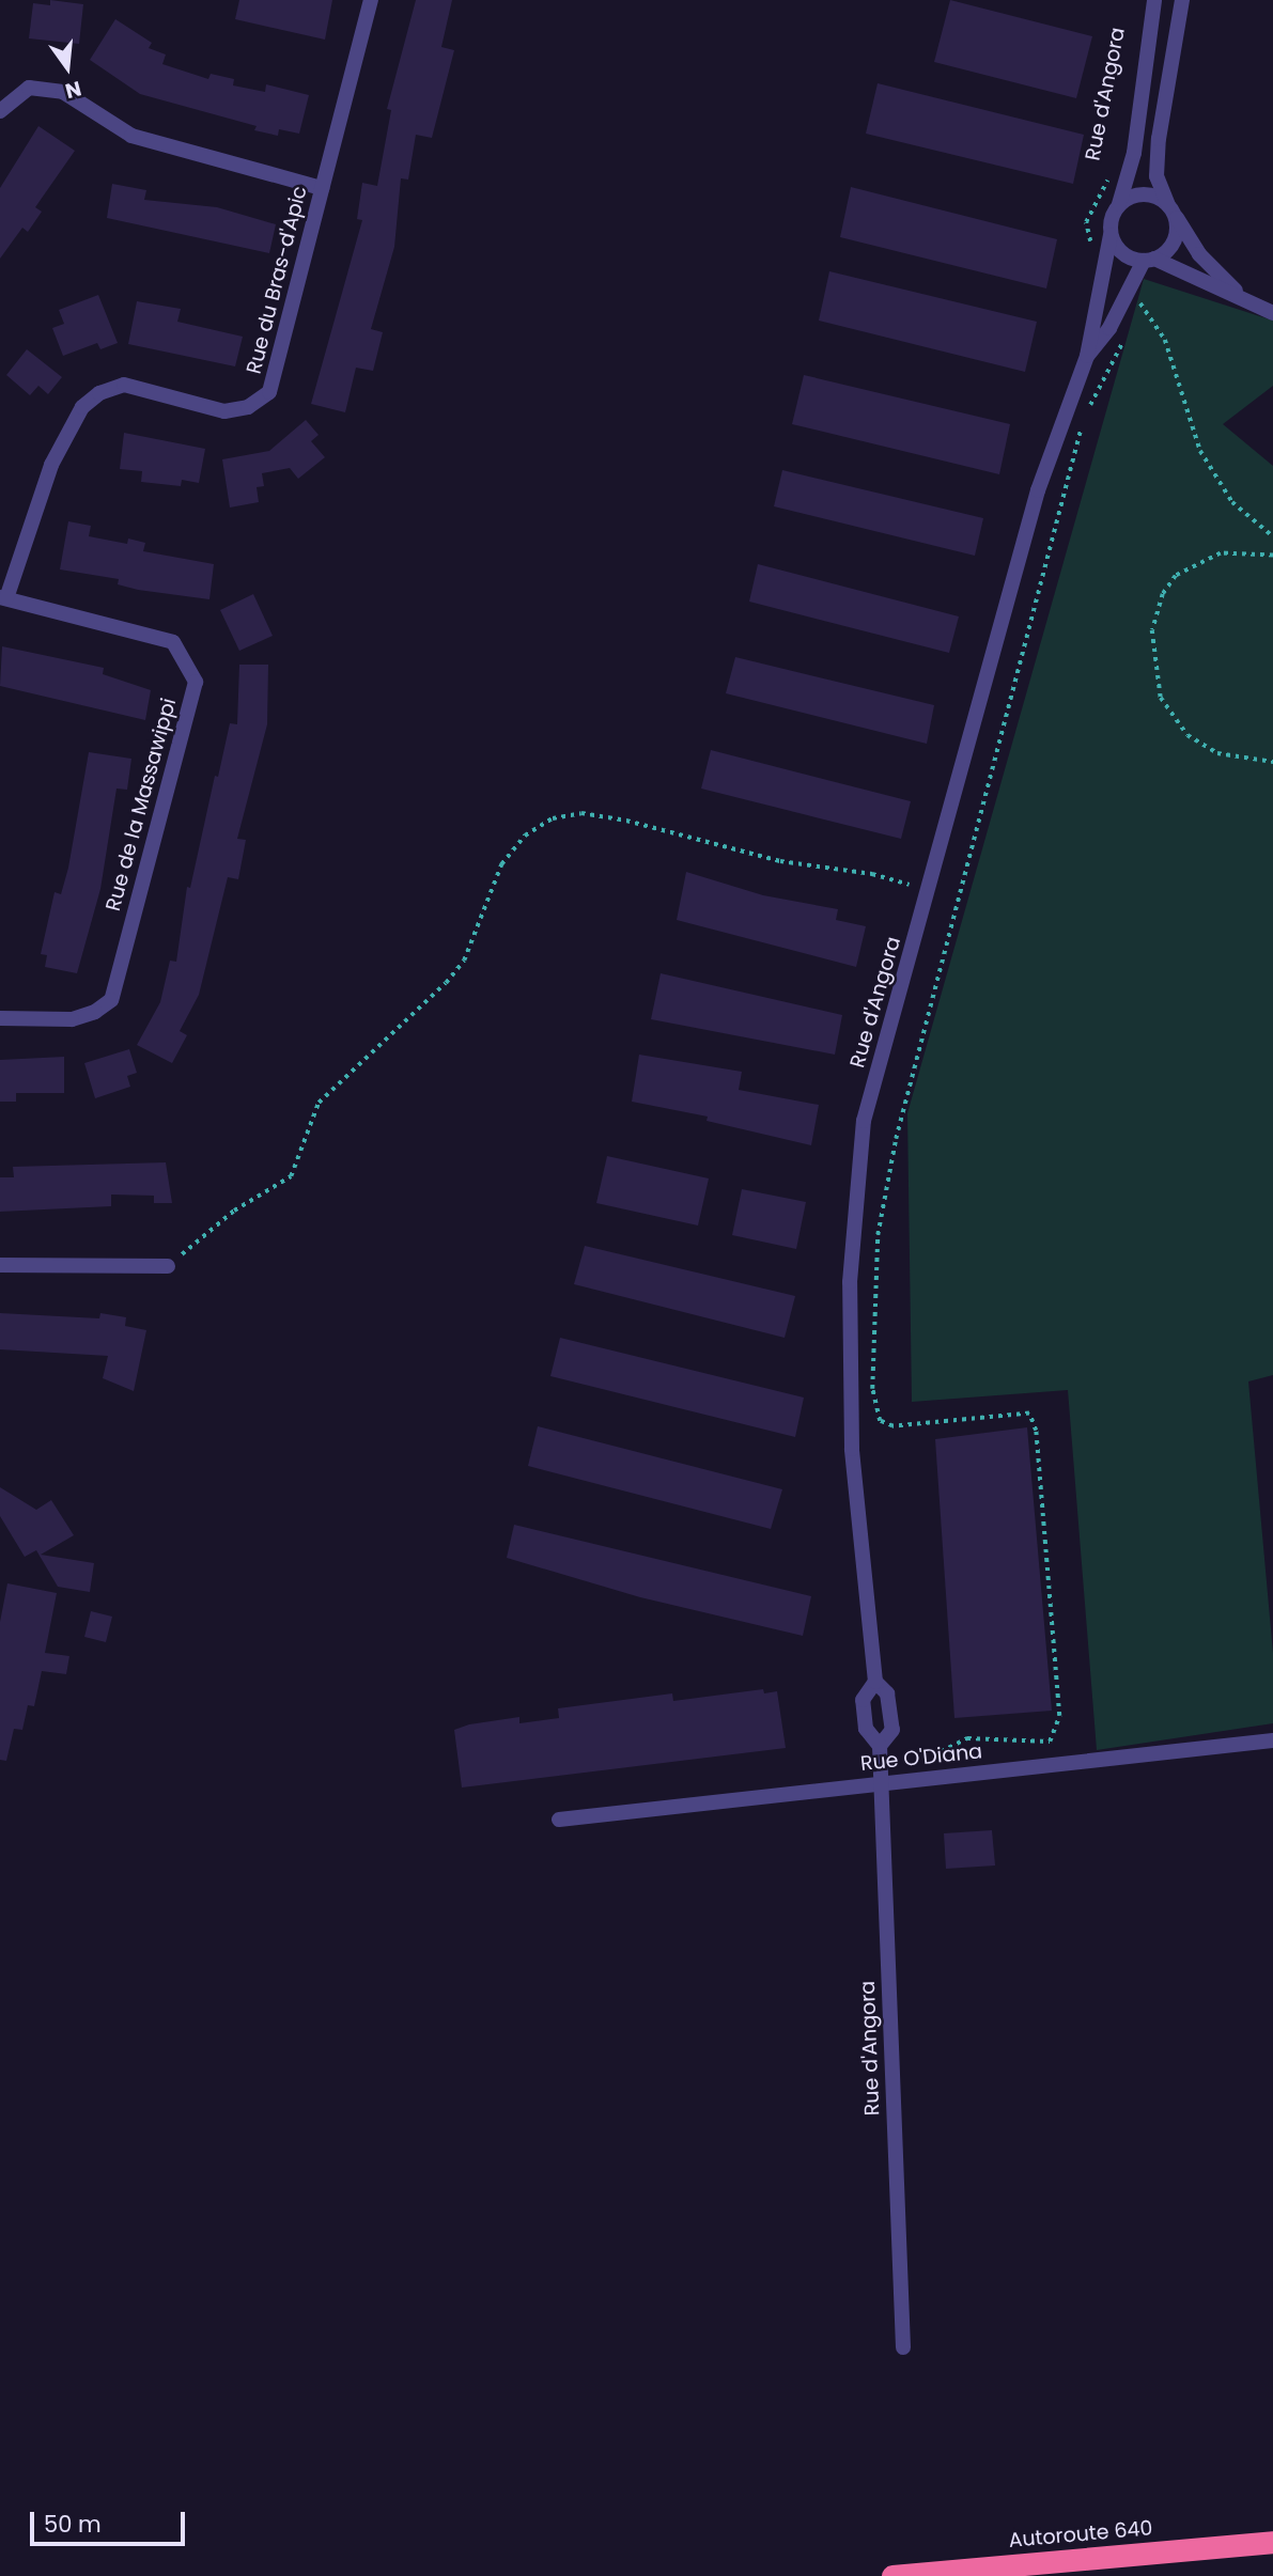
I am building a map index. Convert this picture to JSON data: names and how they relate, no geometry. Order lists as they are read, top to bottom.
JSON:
{
  "streets": {
    "highway": ["Autoroute 640"],
    "street": [
      "Rue d'Angora",
      "Rue du Bras-d'Apic",
      "Rue de la Massawippi",
      "Rue O'Diana"
    ]
  },
  "crossings": [
    ["Rue d'Angora", "Rue O'Diana"],
    ["Rue du Bras-d'Apic", "Rue de la Massawippi"]
  ],
  "scale_bar": "50 m",
  "north": "bottom"
}
